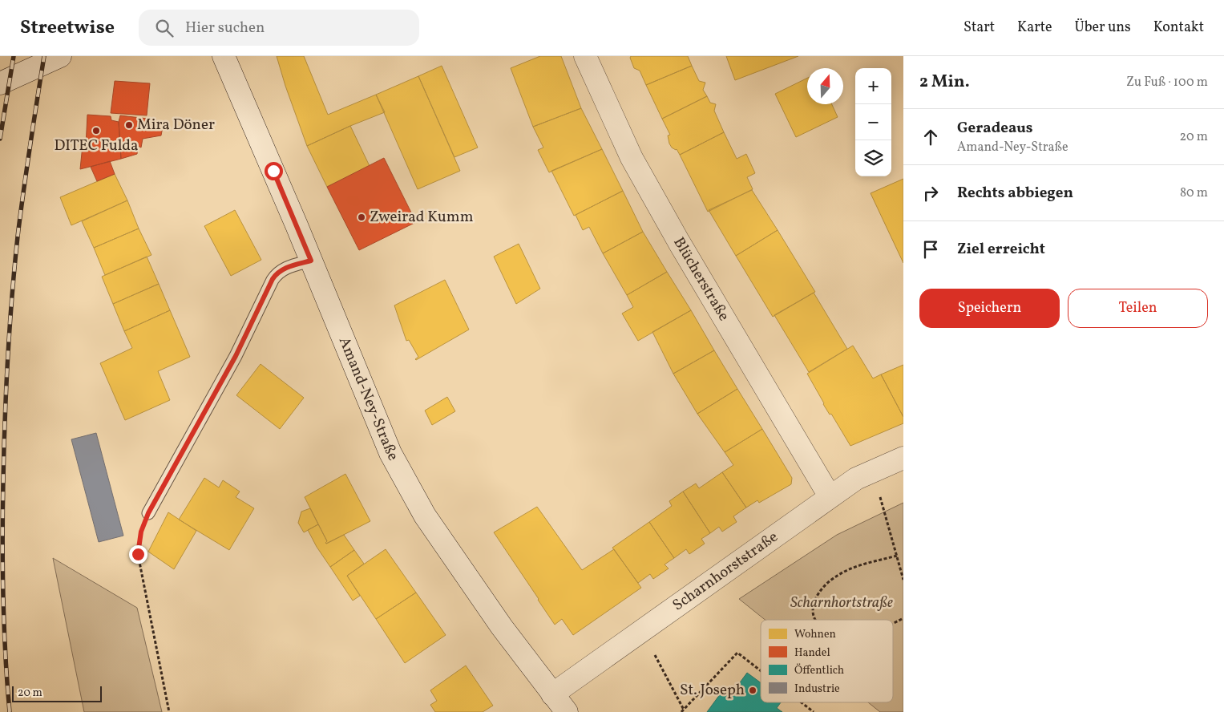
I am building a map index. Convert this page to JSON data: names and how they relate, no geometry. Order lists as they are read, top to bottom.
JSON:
{
  "streets": {
    "street": ["Blücherstraße", "Amand-Ney-Straße", "Scharnhorststraße"]
  },
  "crossings": [
    ["Blücherstraße", "Scharnhorststraße"],
    ["Amand-Ney-Straße", "Scharnhorststraße"]
  ],
  "parks": ["Scharnhortstraße"],
  "places": [
    "Mira Döner",
    "DITEC Fulda",
    "Zweirad Kumm",
    "St. Joseph"
  ],
  "legend": [
    "Wohnen",
    "Handel",
    "Öffentlich",
    "Industrie"
  ],
  "scale_bar": "20 m",
  "north": "top",
  "page": {
    "header": "Streetwise",
    "search": "Hier suchen",
    "nav": [
      "Start",
      "Karte",
      "Über uns",
      "Kontakt"
    ],
    "heading": ["2 Min.", "Zu Fuß · 100 m"],
    "map_buttons": ["+", "−"],
    "list": [
      ["Geradeaus", "Amand-Ney-Straße", "20 m"],
      ["Rechts abbiegen", "80 m"],
      "Ziel erreicht"
    ],
    "buttons": ["Speichern", "Teilen"],
    "scale": "20 m"
  }
}
